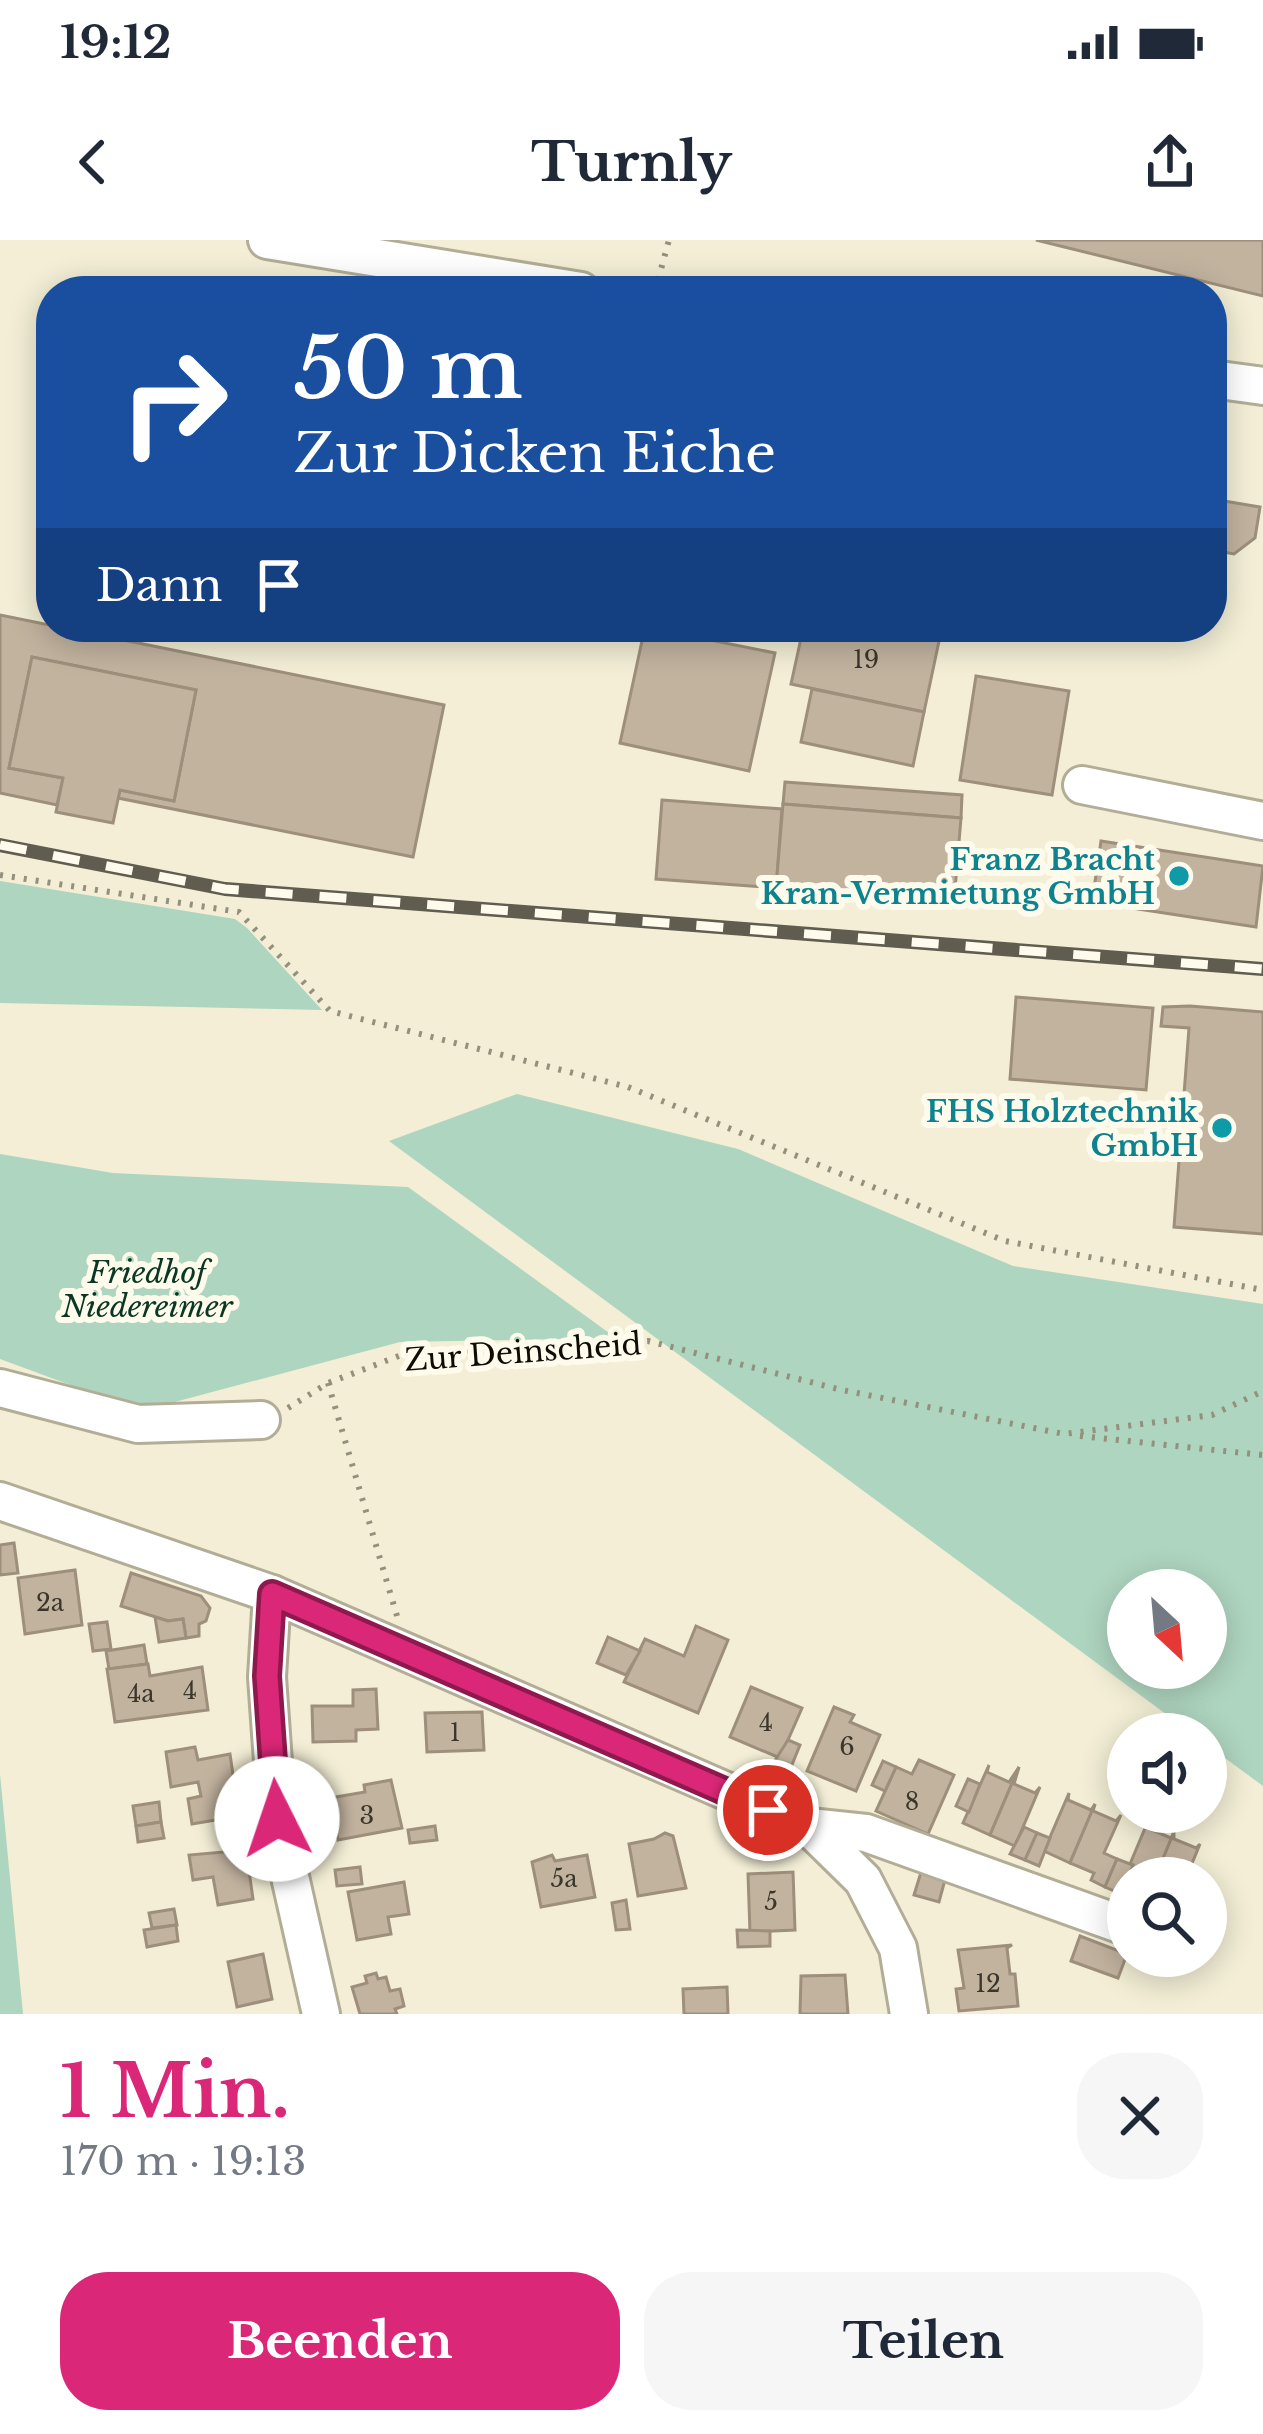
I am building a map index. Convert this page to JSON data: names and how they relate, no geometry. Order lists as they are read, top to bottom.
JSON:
{
  "streets": {
    "path": ["Zur Deinscheid"]
  },
  "parks": ["Friedhof Niedereimer"],
  "places": ["Franz Bracht Kran-Vermietung GmbH", "FHS Holztechnik GmbH"],
  "house_numbers": [
    "19",
    "2a",
    "4",
    "4a",
    "4",
    "1",
    "6",
    "8",
    "3",
    "5a",
    "5",
    "12"
  ],
  "north": "bottom right",
  "page": {
    "status": "19:12",
    "header": "Turnly",
    "turn": ["50 m", "Zur Dicken Eiche"],
    "then": "Dann",
    "heading": ["1 Min.", "170 m · 19:13"],
    "buttons": ["Beenden", "Teilen"]
  }
}
